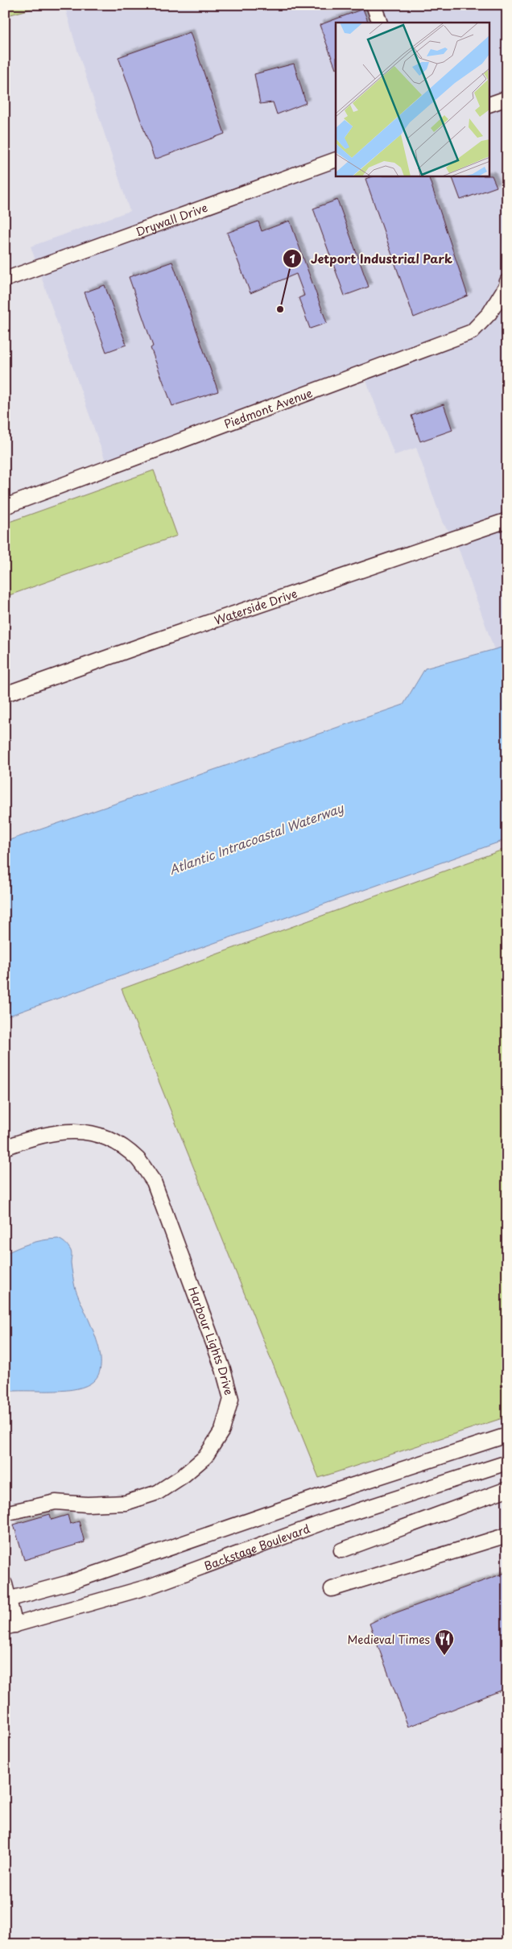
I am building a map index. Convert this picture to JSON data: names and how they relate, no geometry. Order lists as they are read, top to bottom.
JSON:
{
  "streets": {
    "street": [
      "Drywall Drive",
      "Piedmont Avenue",
      "Waterside Drive",
      "Harbour Lights Drive",
      "Backstage Boulevard"
    ]
  },
  "water": ["Atlantic Intracoastal Waterway"],
  "places": {
    "other": ["Jetport Industrial Park"],
    "restaurant": ["Medieval Times"]
  }
}
